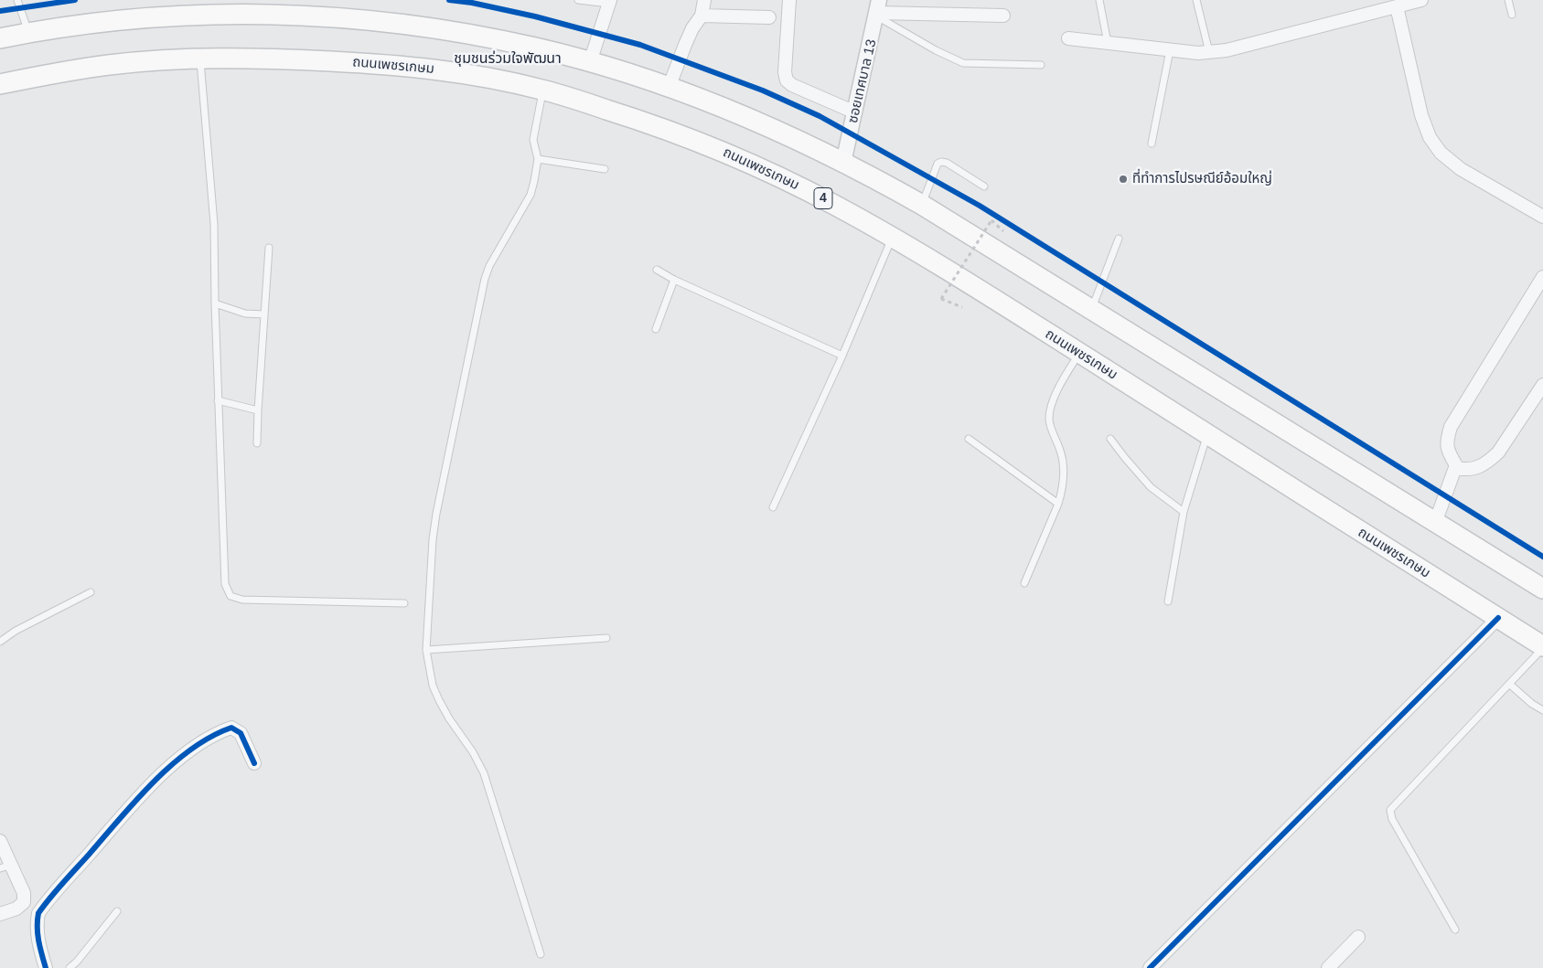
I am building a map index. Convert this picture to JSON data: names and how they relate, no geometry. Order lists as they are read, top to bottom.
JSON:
{
  "streets": {
    "main road": ["ถนนเพชรเกษม", "4"],
    "street": ["ซอยเทศบาล 13"]
  },
  "districts": ["ชุมชนร่วมใจพัฒนา"],
  "places": ["ที่ทำการไปรษณีย์อ้อมใหญ่"]
}
